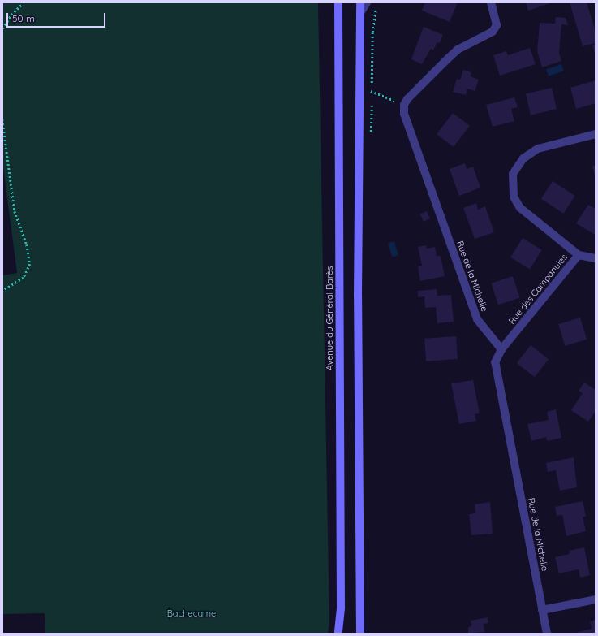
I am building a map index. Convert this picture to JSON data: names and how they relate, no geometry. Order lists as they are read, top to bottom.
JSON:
{
  "streets": {
    "main road": ["Avenue du Général Barès"],
    "street": ["Rue de la Michelle", "Rue des Campanules"]
  },
  "crossings": [
    ["Rue de la Michelle", "Rue des Campanules"]
  ],
  "parks": ["Bachecame"],
  "scale_bar": "50 m"
}
